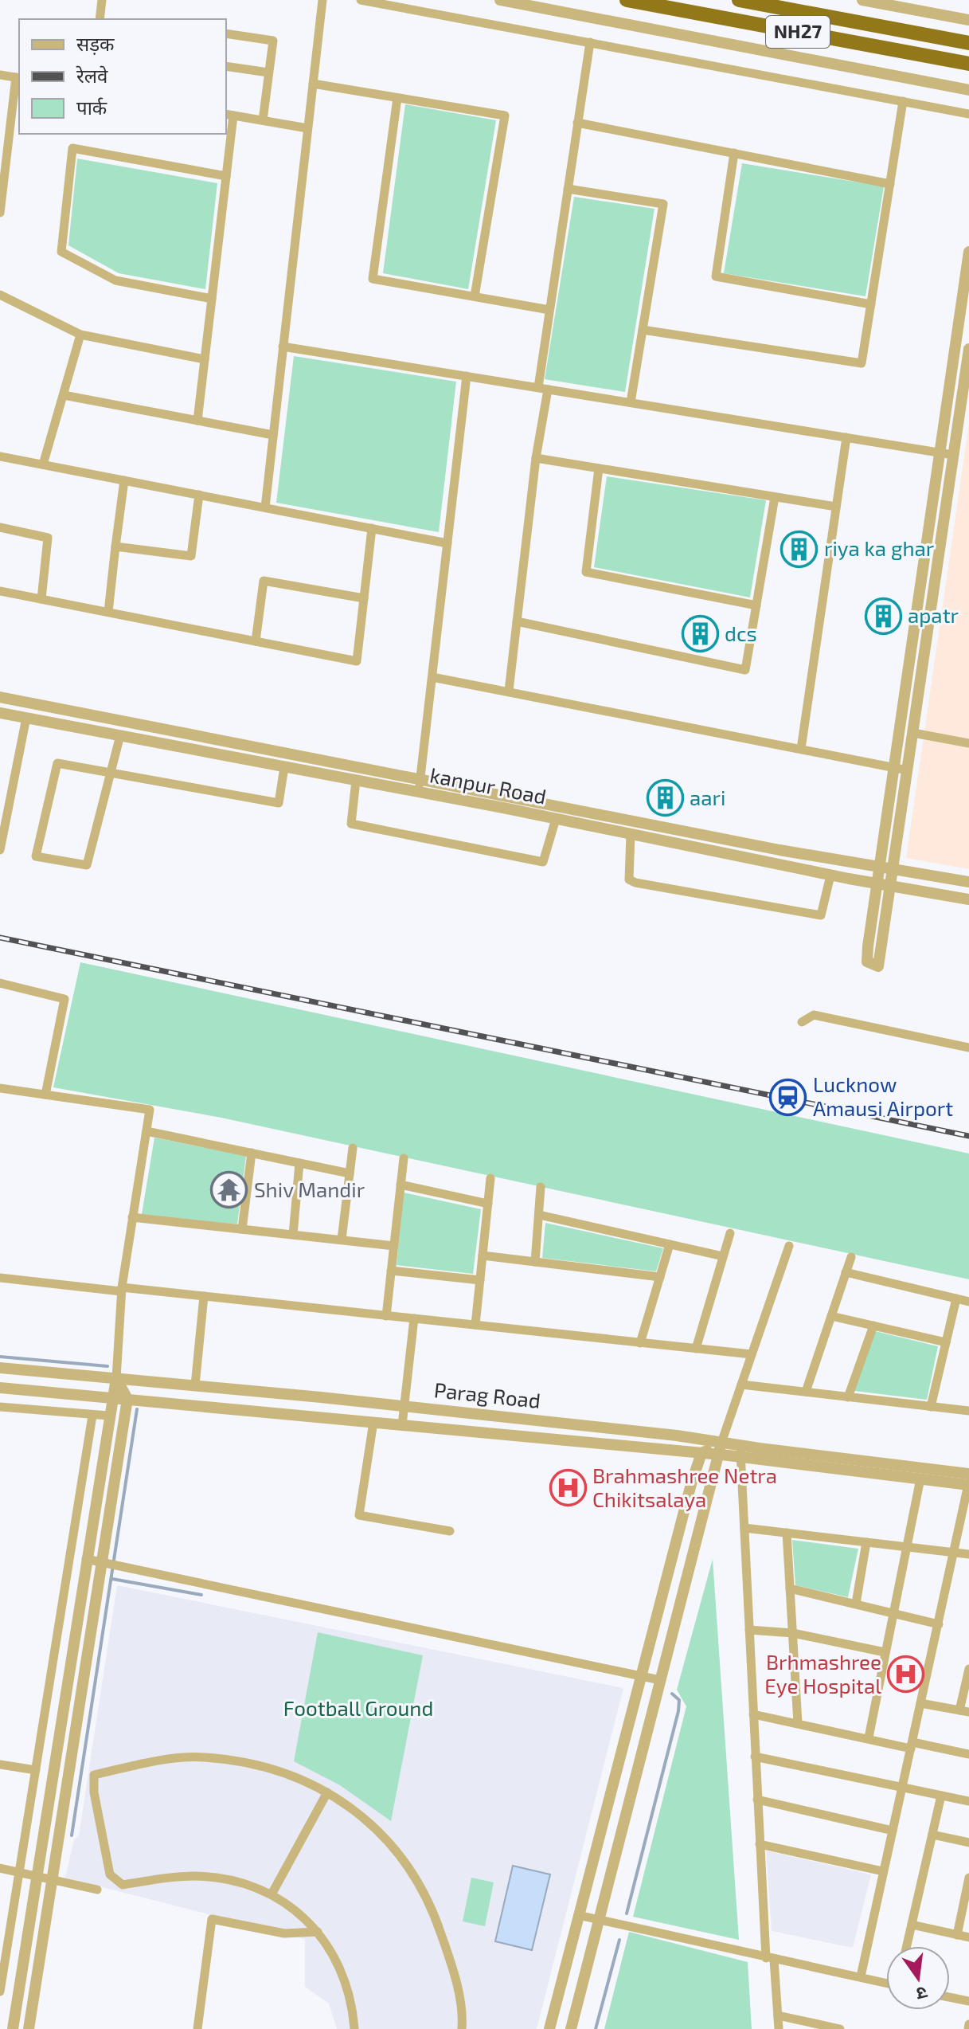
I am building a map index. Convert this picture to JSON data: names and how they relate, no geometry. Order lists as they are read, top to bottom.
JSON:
{
  "streets": {
    "highway": ["NH27"],
    "street": ["kanpur Road", "Parag Road"]
  },
  "parks": ["Football Ground"],
  "places": {
    "building": [
      "riya ka ghar",
      "apatr",
      "dcs",
      "aari"
    ],
    "station": ["Lucknow Amausi Airport"],
    "temple": ["Shiv Mandir"],
    "hospital": ["Brahmashree Netra Chikitsalaya", "Brhmashree Eye Hospital"]
  },
  "legend": ["सड़क", "रेलवे", "पार्क"],
  "north": "bottom"
}
